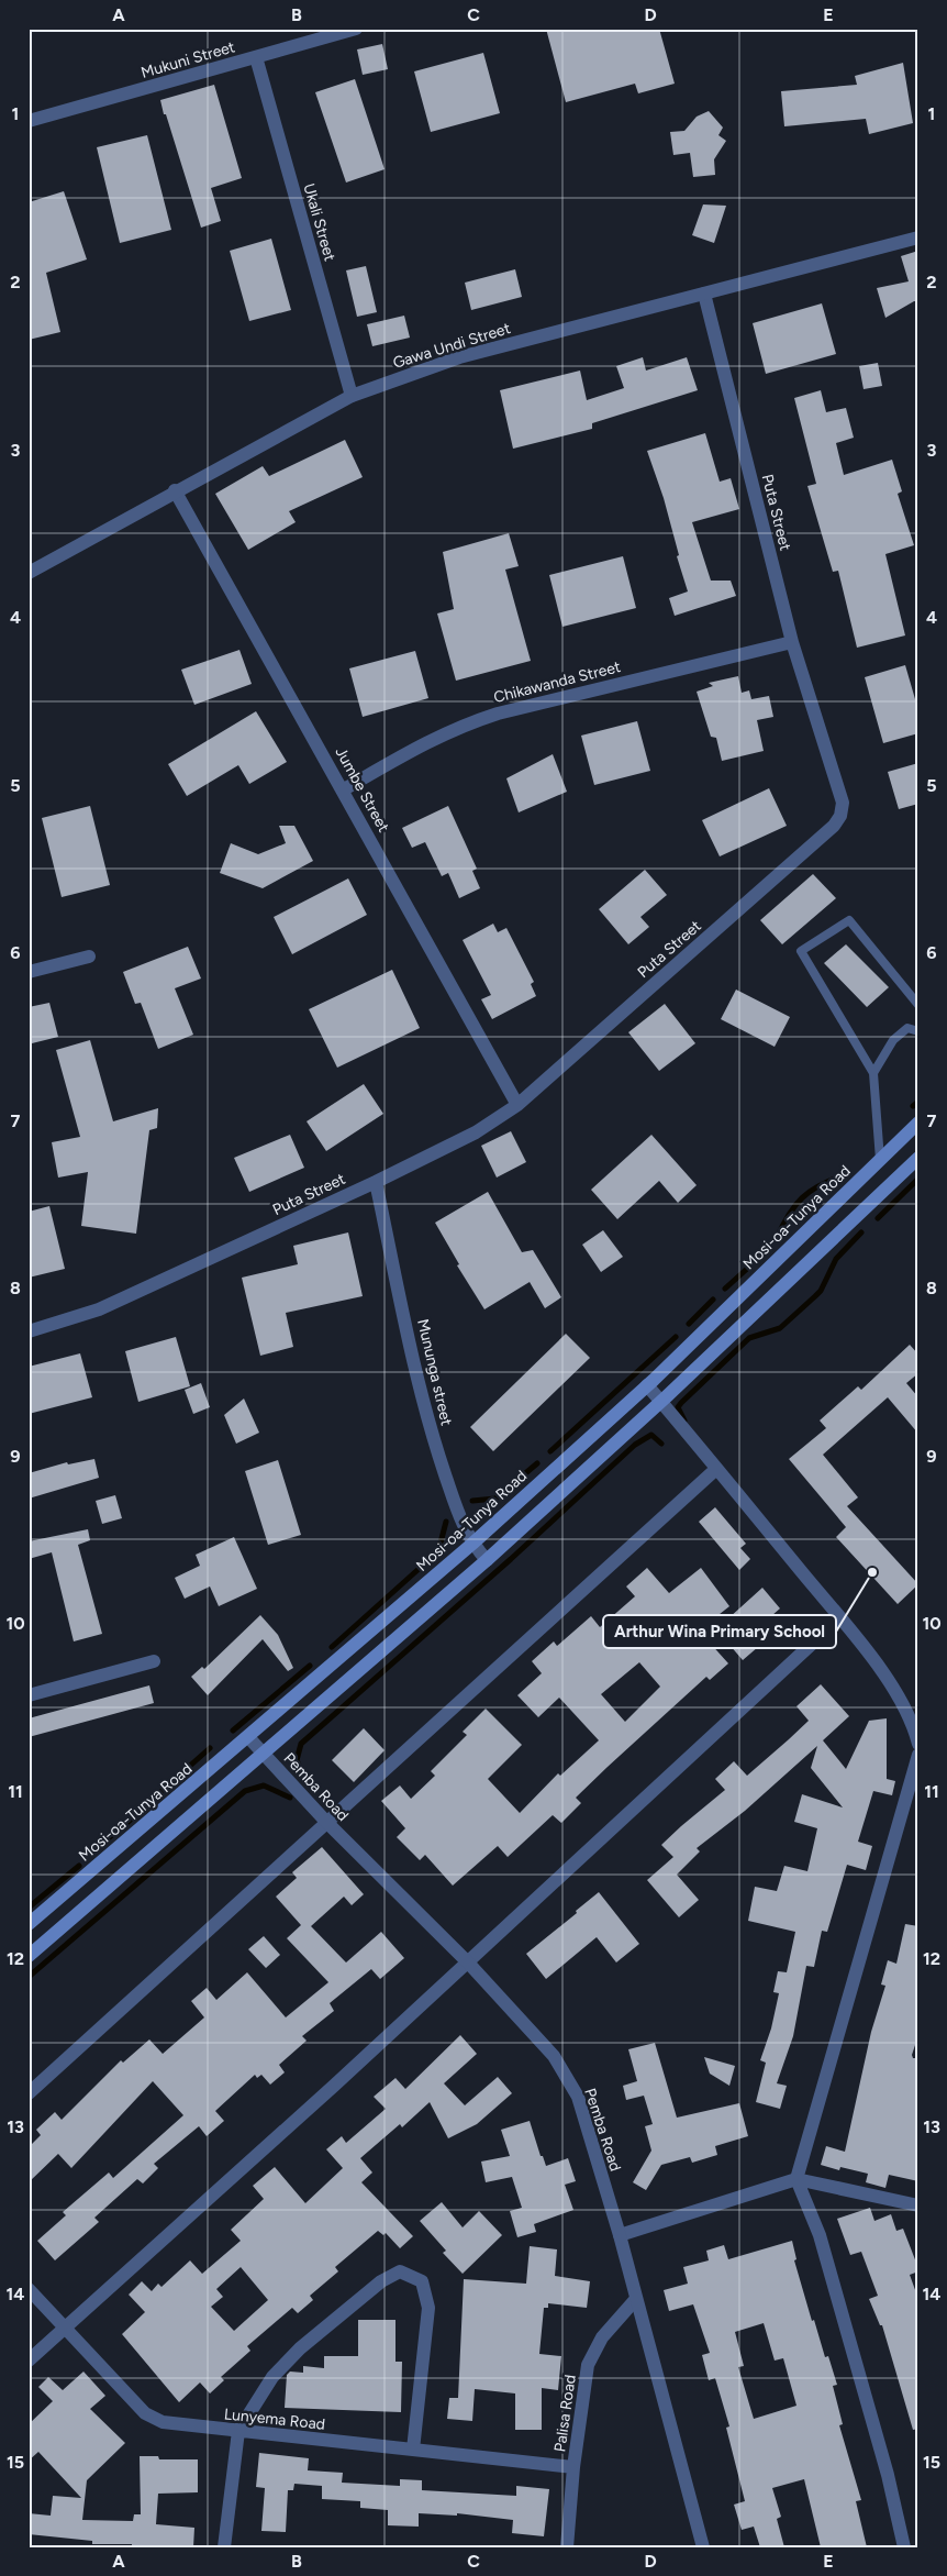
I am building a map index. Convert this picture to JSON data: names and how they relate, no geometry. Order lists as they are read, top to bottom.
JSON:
{
  "streets": {
    "main road": ["Mosi-oa-Tunya Road"],
    "street": [
      "Mukuni Street",
      "Ukali Street",
      "Gawa Undi Street",
      "Puta Street",
      "Chikawanda Street",
      "Jumbe Street",
      "Mununga street",
      "Pemba Road",
      "Palisa Road",
      "Lunyema Road"
    ]
  },
  "crossings": [
    ["Mukuni Street", "Ukali Street"],
    ["Ukali Street", "Gawa Undi Street"],
    ["Gawa Undi Street", "Puta Street"],
    ["Gawa Undi Street", "Jumbe Street"],
    ["Puta Street", "Chikawanda Street"],
    ["Puta Street", "Jumbe Street"],
    ["Puta Street", "Mununga street"],
    ["Chikawanda Street", "Jumbe Street"],
    ["Mosi-oa-Tunya Road", "Mununga street"],
    ["Mosi-oa-Tunya Road", "Pemba Road"],
    ["Pemba Road", "Palisa Road"],
    ["Palisa Road", "Lunyema Road"]
  ],
  "places": ["Arthur Wina Primary School"],
  "grid": {
    "columns": [
      "A",
      "B",
      "C",
      "D",
      "E"
    ],
    "rows": [
      "1",
      "2",
      "3",
      "4",
      "5",
      "6",
      "7",
      "8",
      "9",
      "10",
      "11",
      "12",
      "13",
      "14",
      "15"
    ]
  }
}
